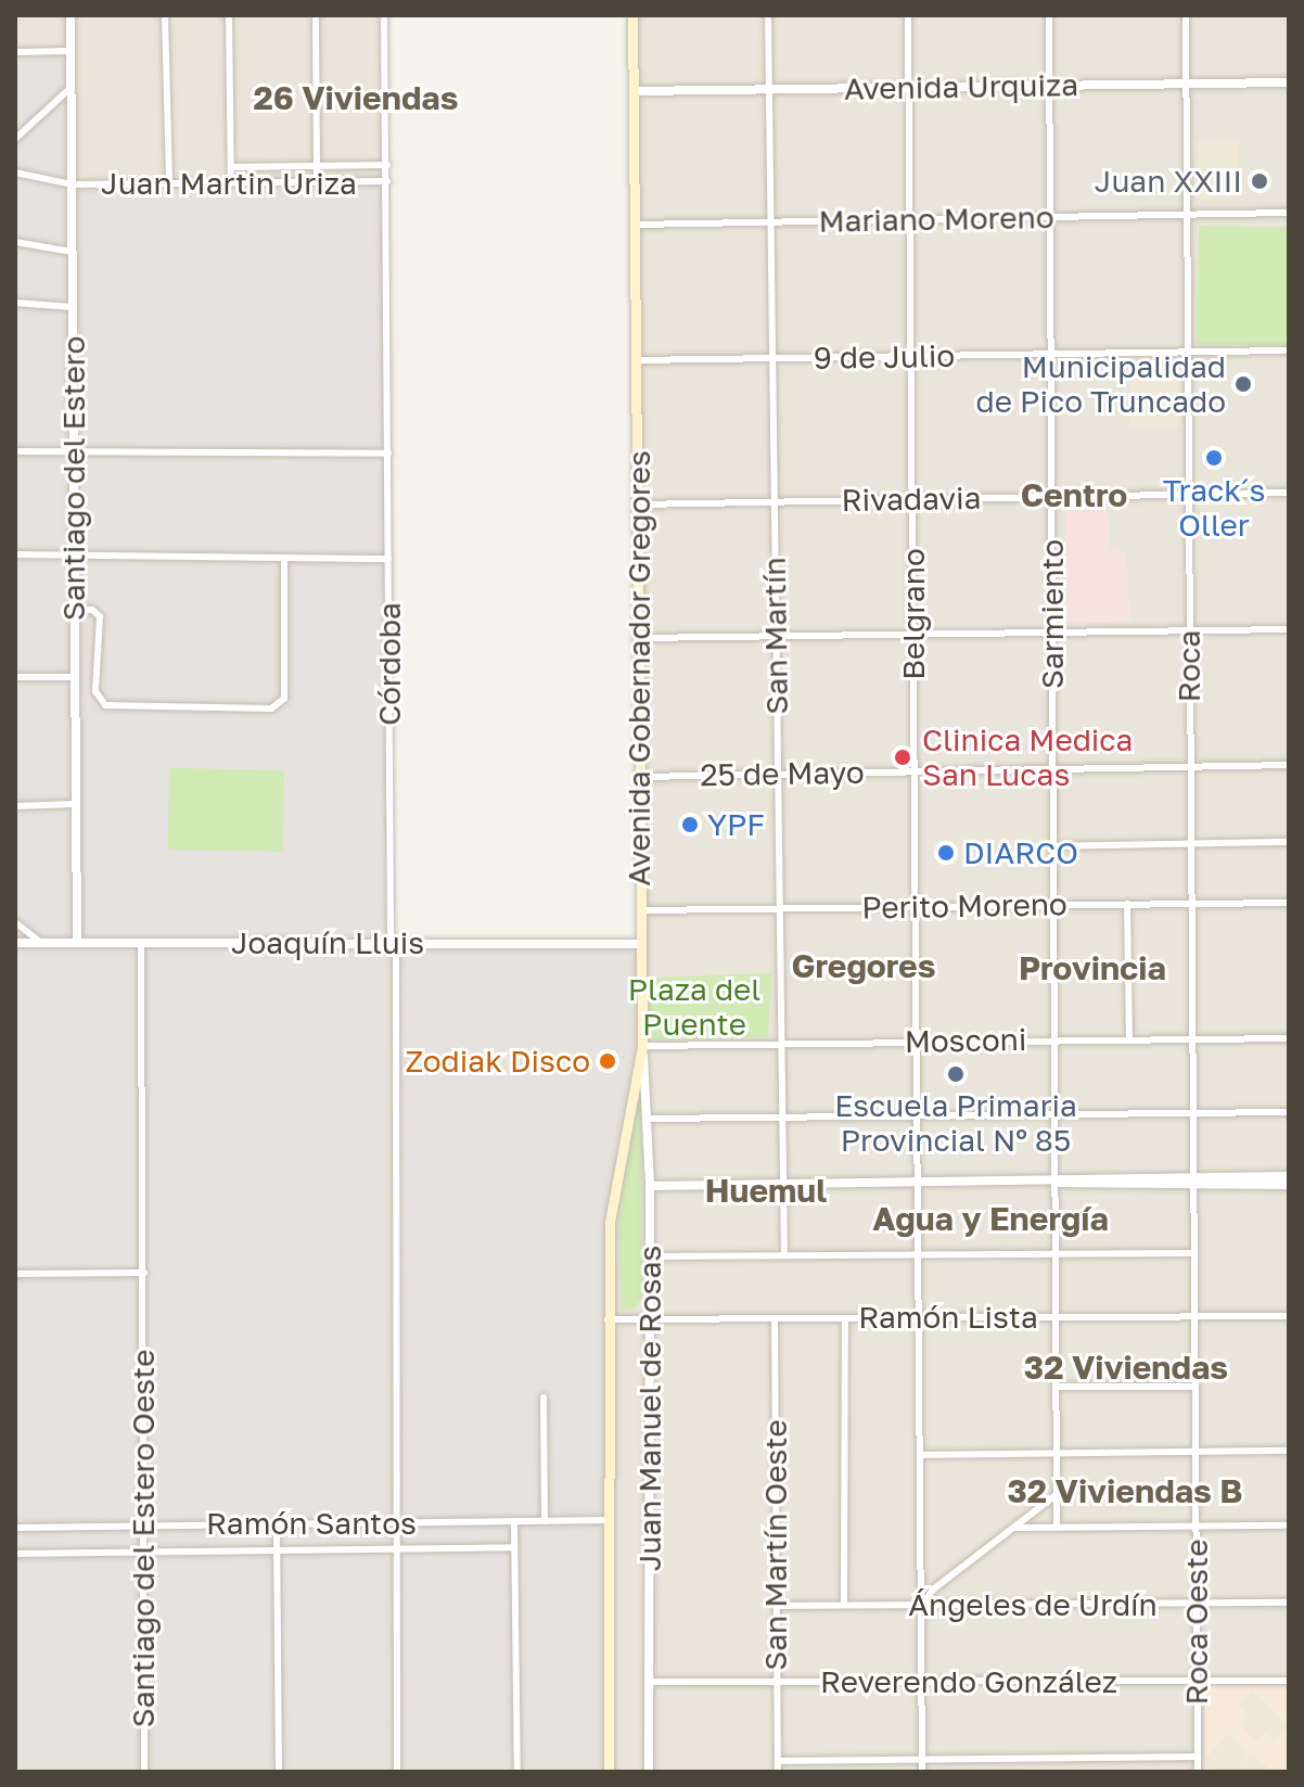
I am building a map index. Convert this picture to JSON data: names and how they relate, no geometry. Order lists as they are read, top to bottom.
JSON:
{
  "streets": {
    "main road": ["Avenida Gobernador Gregores"],
    "street": [
      "Avenida Urquiza",
      "Juan Martin Uriza",
      "Mariano Moreno",
      "9 de Julio",
      "Santiago del Estero",
      "Rivadavia",
      "Belgrano",
      "Sarmiento",
      "San Martín",
      "Córdoba",
      "Roca",
      "25 de Mayo",
      "Perito Moreno",
      "Joaquín Lluis",
      "Mosconi",
      "Ramón Lista",
      "Juan Manuel de Rosas",
      "Ramón Santos",
      "Santiago del Estero Oeste",
      "San Martín Oeste",
      "Ángeles de Urdín",
      "Roca Oeste",
      "Reverendo González"
    ]
  },
  "crossings": [
    ["Avenida Urquiza", "Belgrano"],
    ["Avenida Urquiza", "Sarmiento"],
    ["Avenida Urquiza", "San Martín"],
    ["Avenida Urquiza", "Roca"],
    ["Avenida Urquiza", "Avenida Gobernador Gregores"],
    ["Juan Martin Uriza", "Santiago del Estero"],
    ["Juan Martin Uriza", "Córdoba"],
    ["Mariano Moreno", "Belgrano"],
    ["Mariano Moreno", "Sarmiento"],
    ["Mariano Moreno", "San Martín"],
    ["Mariano Moreno", "Roca"],
    ["Mariano Moreno", "Avenida Gobernador Gregores"],
    ["9 de Julio", "Belgrano"],
    ["9 de Julio", "Sarmiento"],
    ["9 de Julio", "San Martín"],
    ["9 de Julio", "Roca"],
    ["9 de Julio", "Avenida Gobernador Gregores"],
    ["Santiago del Estero", "Joaquín Lluis"],
    ["Rivadavia", "Belgrano"],
    ["Rivadavia", "Sarmiento"],
    ["Rivadavia", "San Martín"],
    ["Rivadavia", "Roca"],
    ["Rivadavia", "Avenida Gobernador Gregores"],
    ["Belgrano", "25 de Mayo"],
    ["Belgrano", "Perito Moreno"],
    ["Belgrano", "Mosconi"],
    ["Belgrano", "Ramón Lista"],
    ["Belgrano", "Ángeles de Urdín"],
    ["Belgrano", "Reverendo González"],
    ["Sarmiento", "25 de Mayo"],
    ["Sarmiento", "Perito Moreno"],
    ["Sarmiento", "Mosconi"],
    ["Sarmiento", "Ramón Lista"],
    ["San Martín", "25 de Mayo"],
    ["San Martín", "Perito Moreno"],
    ["San Martín", "Mosconi"],
    ["Córdoba", "Joaquín Lluis"],
    ["Córdoba", "Ramón Santos"],
    ["Roca", "25 de Mayo"],
    ["Roca", "Perito Moreno"],
    ["Roca", "Mosconi"],
    ["Roca", "Ramón Lista"],
    ["Roca", "Roca Oeste"],
    ["Avenida Gobernador Gregores", "25 de Mayo"],
    ["Avenida Gobernador Gregores", "Perito Moreno"],
    ["Avenida Gobernador Gregores", "Joaquín Lluis"],
    ["Avenida Gobernador Gregores", "Mosconi"],
    ["Avenida Gobernador Gregores", "Ramón Lista"],
    ["Avenida Gobernador Gregores", "Juan Manuel de Rosas"],
    ["Avenida Gobernador Gregores", "Ramón Santos"],
    ["Mosconi", "Juan Manuel de Rosas"],
    ["Ramón Lista", "Juan Manuel de Rosas"],
    ["Ramón Lista", "San Martín Oeste"],
    ["Ramón Lista", "Roca Oeste"],
    ["Juan Manuel de Rosas", "Reverendo González"],
    ["Ramón Santos", "Santiago del Estero Oeste"],
    ["San Martín Oeste", "Ángeles de Urdín"],
    ["San Martín Oeste", "Reverendo González"],
    ["Ángeles de Urdín", "Roca Oeste"],
    ["Roca Oeste", "Reverendo González"]
  ],
  "districts": [
    "26 Viviendas",
    "Centro",
    "Gregores",
    "Provincia",
    "Huemul",
    "Agua y Energía",
    "32 Viviendas",
    "32 Viviendas B"
  ],
  "parks": ["Plaza del Puente"],
  "places": [
    "Juan XXIII",
    "Municipalidad de Pico Truncado",
    "Track´s Oller",
    "Clinica Medica San Lucas",
    "YPF",
    "DIARCO",
    "Zodiak Disco",
    "Escuela Primaria Provincial Nº 85"
  ]
}
